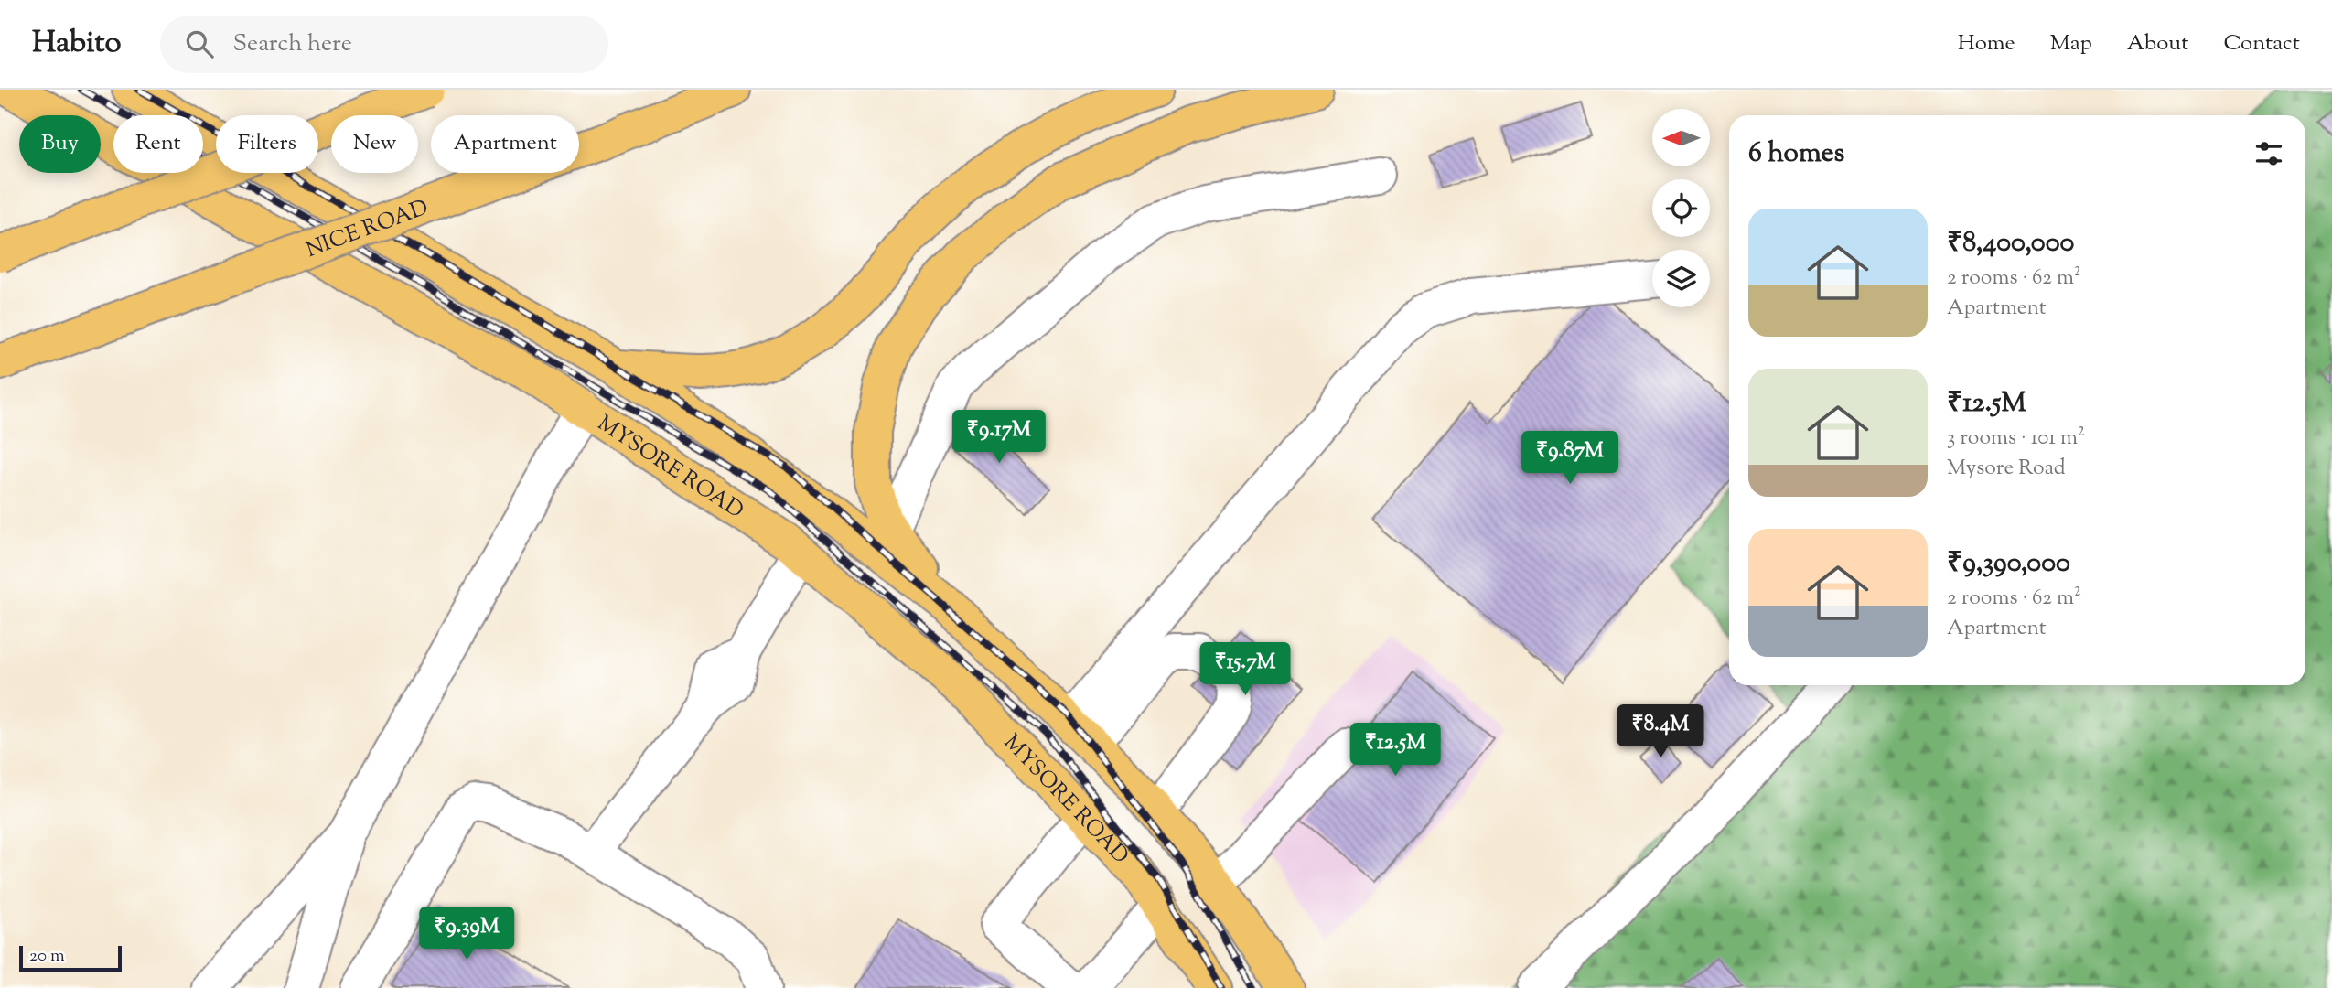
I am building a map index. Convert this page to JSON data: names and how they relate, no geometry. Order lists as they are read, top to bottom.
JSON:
{
  "streets": {
    "highway": ["NICE ROAD", "MYSORE ROAD"]
  },
  "scale_bar": "20 m",
  "north": "left",
  "page": {
    "header": "Habito",
    "search": "Search here",
    "nav": [
      "Home",
      "Map",
      "About",
      "Contact"
    ],
    "chip": [
      "Buy",
      "Rent",
      "Filters",
      "New",
      "Apartment"
    ],
    "heading": "6 homes",
    "list": [
      {
        "name": "₹8,400,000",
        "note": "2 rooms · 62 m² · Apartment"
      },
      {
        "name": "₹12.5M",
        "note": "3 rooms · 101 m² · Mysore Road"
      },
      {
        "name": "₹9,390,000",
        "note": "2 rooms · 62 m² · Apartment"
      }
    ],
    "price": [
      "₹9.17M",
      "₹9.87M",
      "₹15.7M",
      "₹8.4M",
      "₹12.5M",
      "₹9.39M"
    ],
    "scale": "20 m"
  }
}
